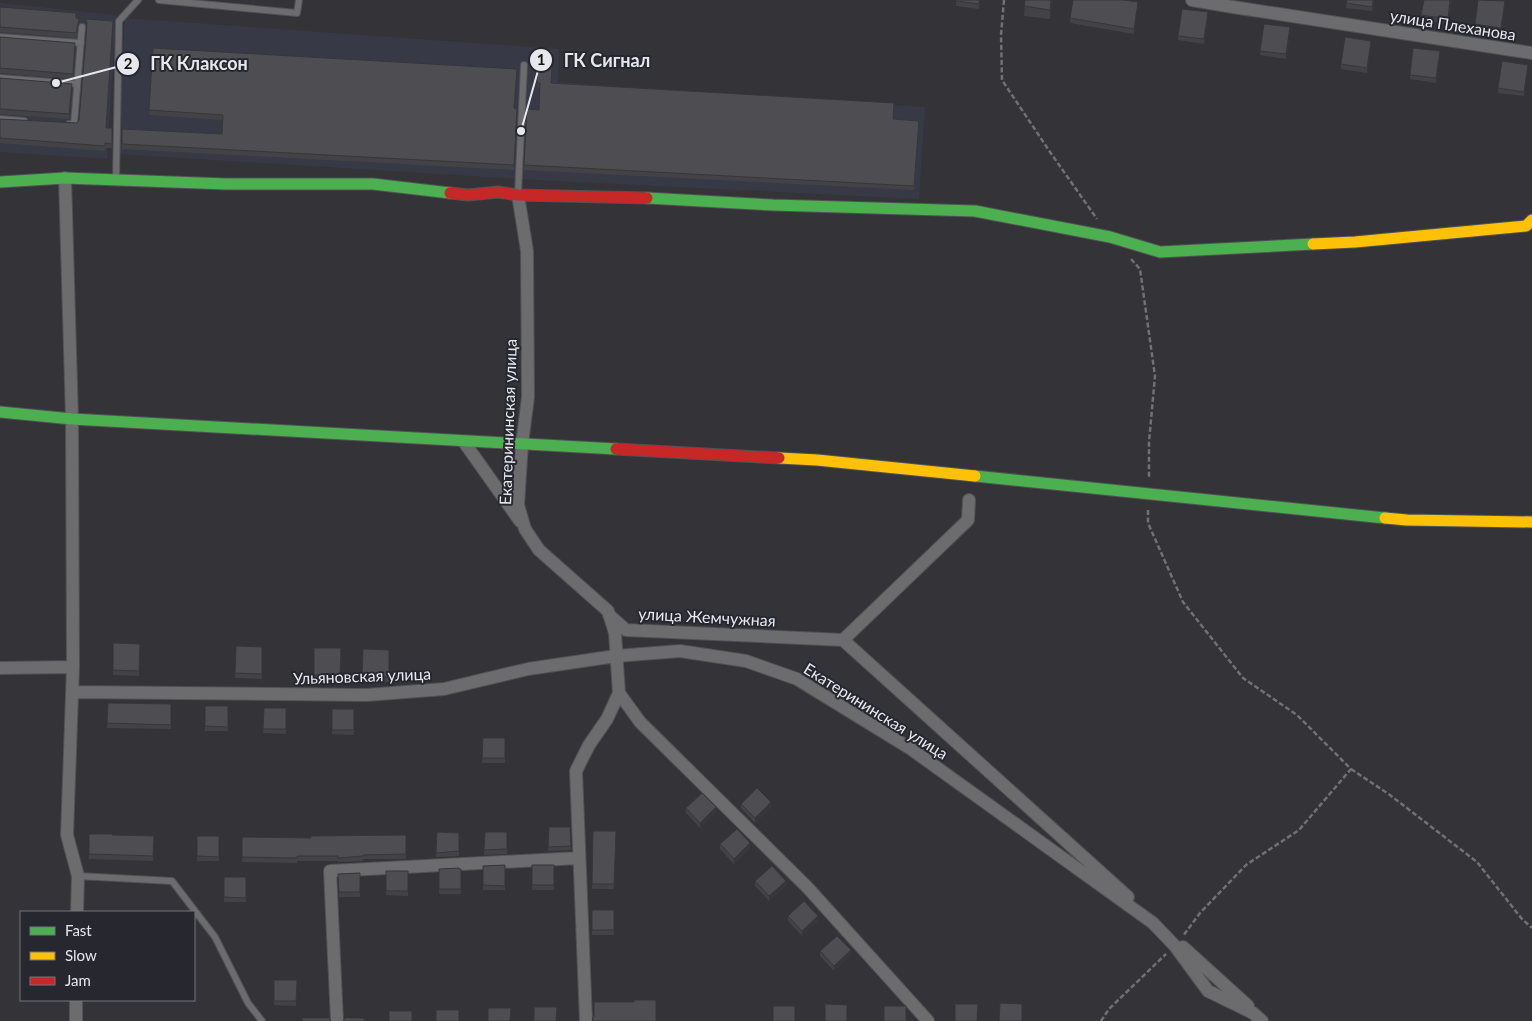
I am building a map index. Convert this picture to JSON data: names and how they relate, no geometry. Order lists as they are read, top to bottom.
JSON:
{
  "streets": {
    "street": [
      "улица Плеханова",
      "Екатерининская улица",
      "улица Жемчужная",
      "Ульяновская улица"
    ]
  },
  "crossings": [
    ["Екатерининская улица", "улица Жемчужная"],
    ["Екатерининская улица", "Ульяновская улица"]
  ],
  "places": ["ГК Клаксон", "ГК Сигнал"],
  "legend": ["Fast", "Slow", "Jam"]
}
